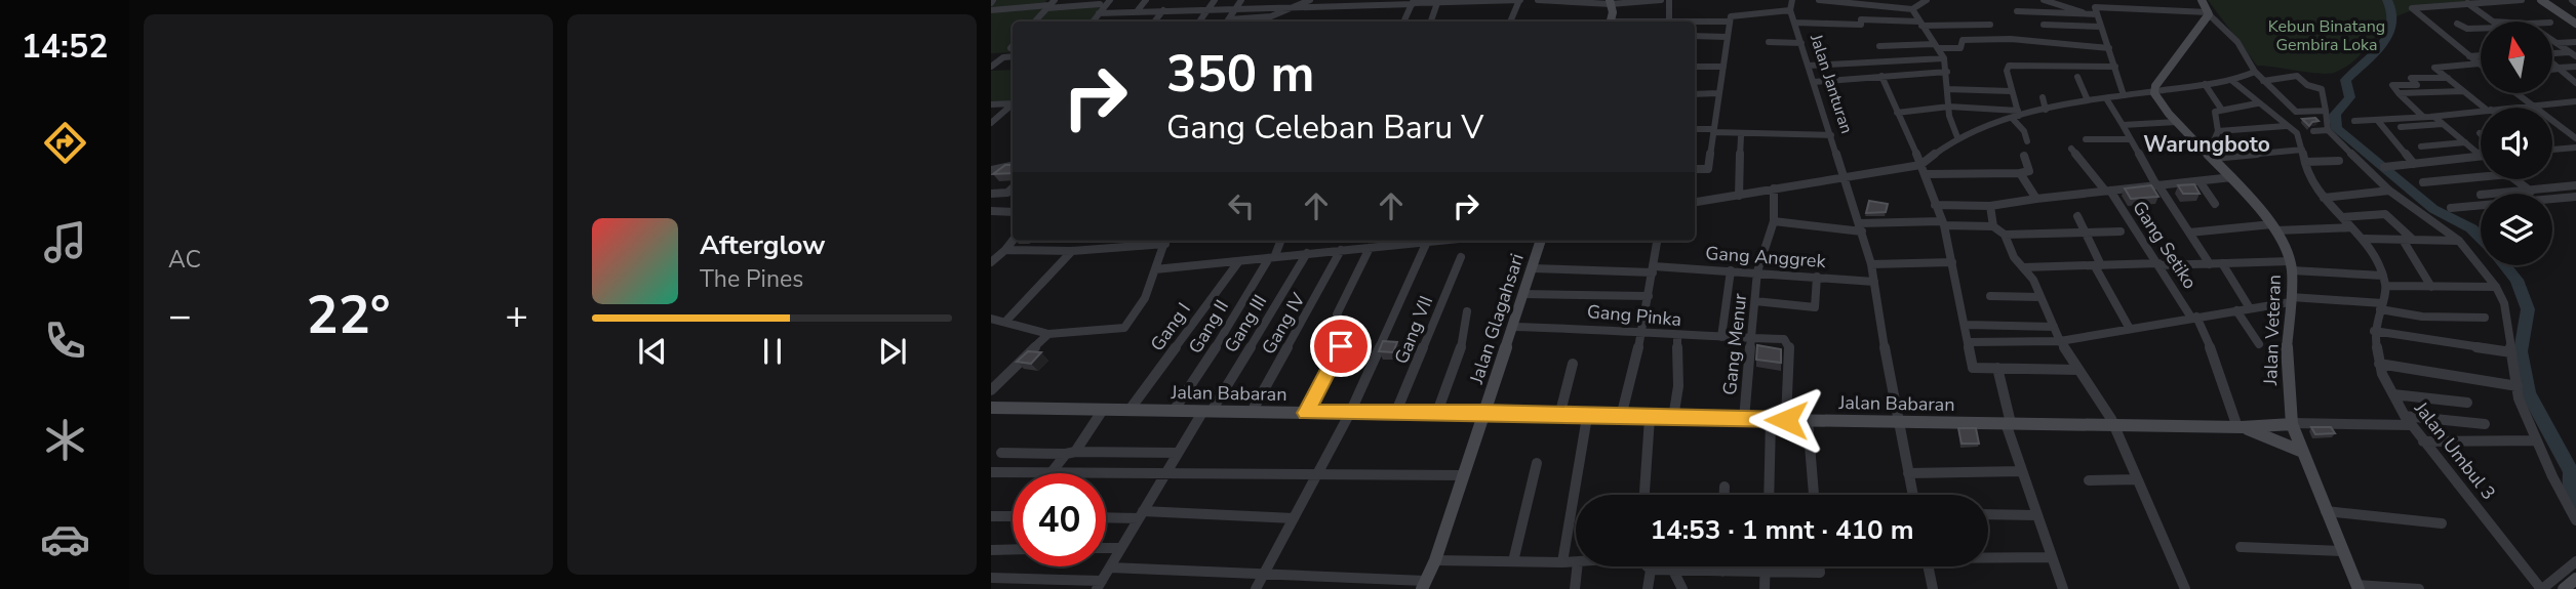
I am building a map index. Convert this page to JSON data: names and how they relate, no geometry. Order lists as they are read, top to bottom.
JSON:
{
  "streets": {
    "street": [
      "Jalan Janturan",
      "Gang Setiko",
      "Gang Anggrek",
      "Gang Pinka",
      "Jalan Glagahsari",
      "Gang III",
      "Gang IV",
      "Gang I",
      "Gang II",
      "Gang VII",
      "Jalan Veteran",
      "Gang Menur",
      "Jalan Babaran",
      "Jalan Umbul 3"
    ]
  },
  "crossings": [
    ["Jalan Janturan", "Gang Anggrek"],
    ["Jalan Janturan", "Jalan Babaran"],
    ["Gang Setiko", "Jalan Veteran"],
    ["Gang Setiko", "Jalan Babaran"],
    ["Gang Setiko", "Jalan Umbul 3"],
    ["Gang Anggrek", "Jalan Glagahsari"],
    ["Gang Anggrek", "Gang Menur"],
    ["Gang Pinka", "Jalan Glagahsari"],
    ["Gang Pinka", "Gang Menur"],
    ["Gang Pinka", "Jalan Babaran"],
    ["Jalan Glagahsari", "Jalan Babaran"],
    ["Gang III", "Jalan Babaran"],
    ["Gang IV", "Jalan Babaran"],
    ["Gang I", "Jalan Babaran"],
    ["Gang II", "Jalan Babaran"],
    ["Gang VII", "Jalan Babaran"],
    ["Jalan Veteran", "Jalan Babaran"],
    ["Gang Menur", "Jalan Babaran"]
  ],
  "districts": ["Warungboto"],
  "parks": ["Kebun Binatang Gembira Loka"],
  "north": "top",
  "page": {
    "tabs": "14:52",
    "tile": "AC",
    "turn": ["350 m", "Gang Celeban Baru V"],
    "song": ["Afterglow", "The Pines"],
    "heat": ["−", "22°", "+"],
    "limit": "40",
    "trip": "14:53 · 1 mnt · 410 m"
  }
}
